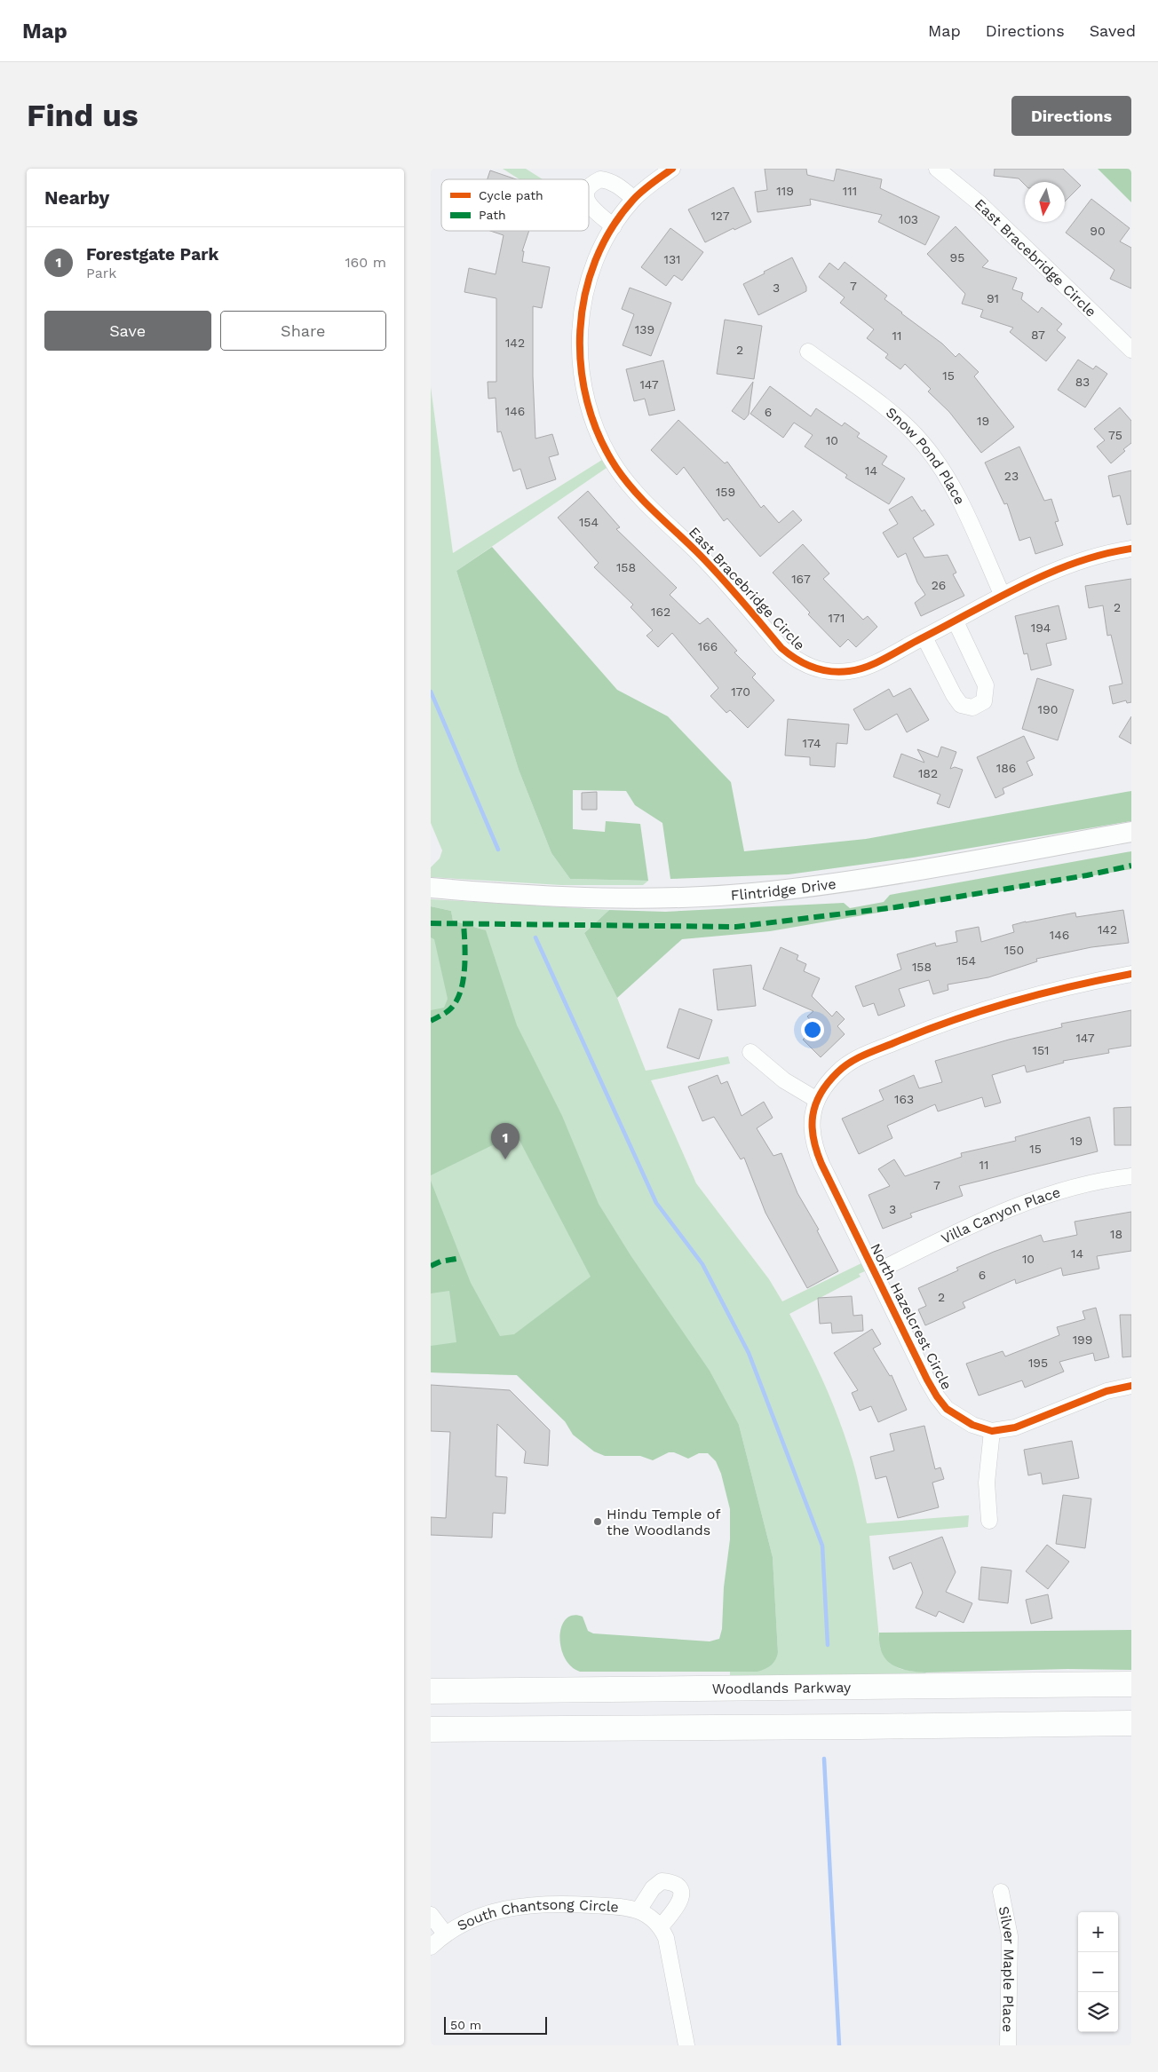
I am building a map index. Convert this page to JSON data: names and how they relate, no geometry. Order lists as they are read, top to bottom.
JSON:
{
  "streets": {
    "main road": ["Woodlands Parkway"],
    "street": [
      "East Bracebridge Circle",
      "Snow Pond Place",
      "Flintridge Drive",
      "Villa Canyon Place",
      "North Hazelcrest Circle",
      "South Chantsong Circle",
      "Silver Maple Place"
    ]
  },
  "crossings": [
    ["East Bracebridge Circle", "Snow Pond Place"],
    ["Villa Canyon Place", "North Hazelcrest Circle"]
  ],
  "places": ["Hindu Temple of the Woodlands"],
  "house_numbers": [
    "119",
    "111",
    "127",
    "103",
    "90",
    "95",
    "131",
    "7",
    "3",
    "91",
    "139",
    "87",
    "11",
    "142",
    "2",
    "15",
    "83",
    "147",
    "146",
    "6",
    "19",
    "75",
    "10",
    "14",
    "23",
    "159",
    "154",
    "158",
    "167",
    "26",
    "2",
    "162",
    "171",
    "194",
    "166",
    "170",
    "190",
    "174",
    "186",
    "182",
    "142",
    "146",
    "150",
    "154",
    "158",
    "147",
    "151",
    "163",
    "19",
    "15",
    "11",
    "7",
    "3",
    "18",
    "14",
    "10",
    "6",
    "2",
    "199",
    "195"
  ],
  "legend": ["Cycle path", "Path"],
  "scale_bar": "50 m",
  "north": "bottom",
  "page": {
    "header": "Map",
    "nav": ["Map", "Directions", "Saved"],
    "buttons": [
      "Directions",
      ["Save", "Share"]
    ],
    "title": "Find us",
    "heading": "Nearby",
    "list": [
      {
        "mark": "1",
        "name": "Forestgate Park",
        "note": "Park",
        "value": "160 m"
      }
    ],
    "pins": "1",
    "map_buttons": ["+", "−"],
    "scale": "50 m"
  }
}
